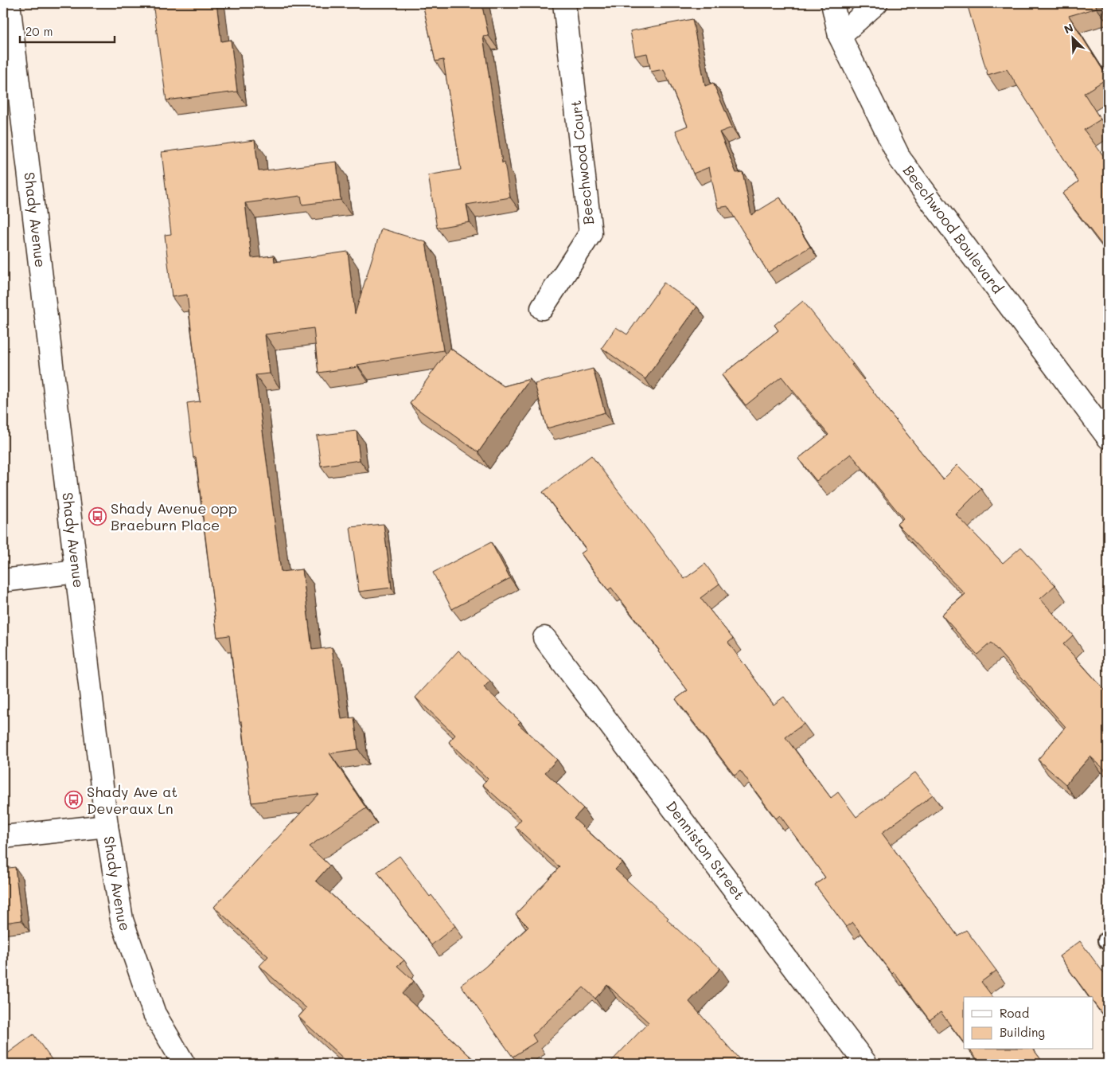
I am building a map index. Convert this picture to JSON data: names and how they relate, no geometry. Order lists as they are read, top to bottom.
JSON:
{
  "streets": {
    "main road": [
      "Beechwood Court",
      "Shady Avenue",
      "Beechwood Boulevard",
      "Denniston Street"
    ]
  },
  "places": {
    "bus stop": ["Shady Avenue opp Braeburn Place", "Shady Ave at Deveraux Ln"]
  },
  "legend": ["Road", "Building"],
  "scale_bar": "20 m",
  "north": "top left"
}
